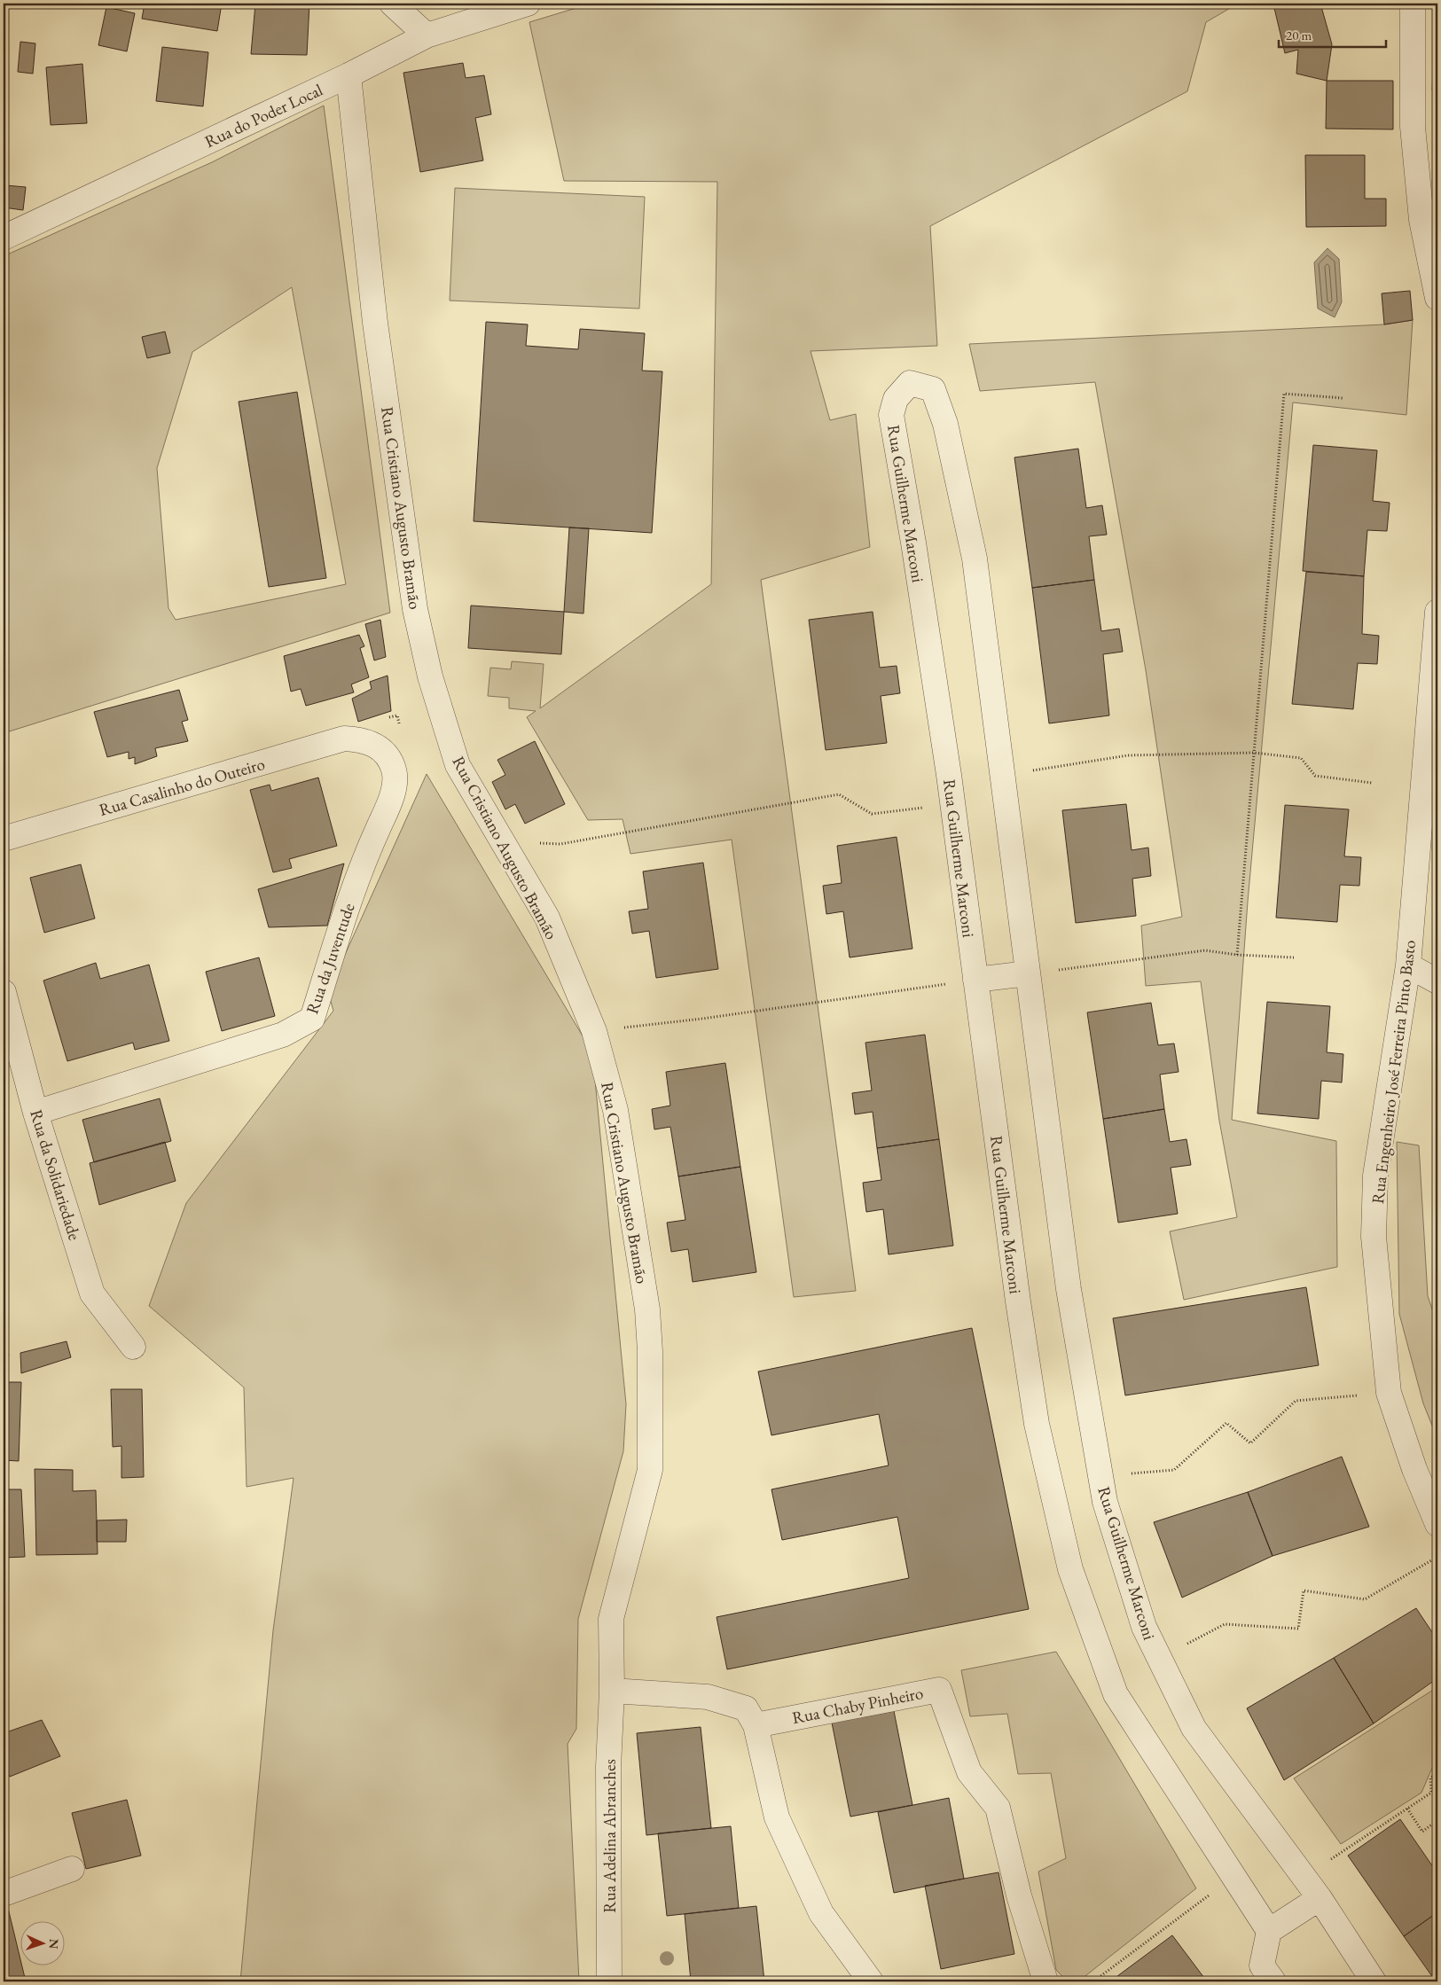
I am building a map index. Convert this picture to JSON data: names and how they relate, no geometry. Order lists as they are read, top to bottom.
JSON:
{
  "streets": {
    "street": [
      "Rua do Poder Local",
      "Rua Guilherme Marconi",
      "Rua Cristiano Augusto Bramão",
      "Rua Casalinho do Outeiro",
      "Rua da Juventude",
      "Rua Engenheiro José Ferreira Pinto Basto",
      "Rua da Solidariedade",
      "Rua Chaby Pinheiro",
      "Rua Adelina Abranches"
    ]
  },
  "crossings": [
    ["Rua do Poder Local", "Rua Cristiano Augusto Bramão"],
    ["Rua Cristiano Augusto Bramão", "Rua Adelina Abranches"],
    ["Rua Casalinho do Outeiro", "Rua da Juventude"],
    ["Rua da Juventude", "Rua da Solidariedade"]
  ],
  "scale_bar": "20 m",
  "north": "right"
}
